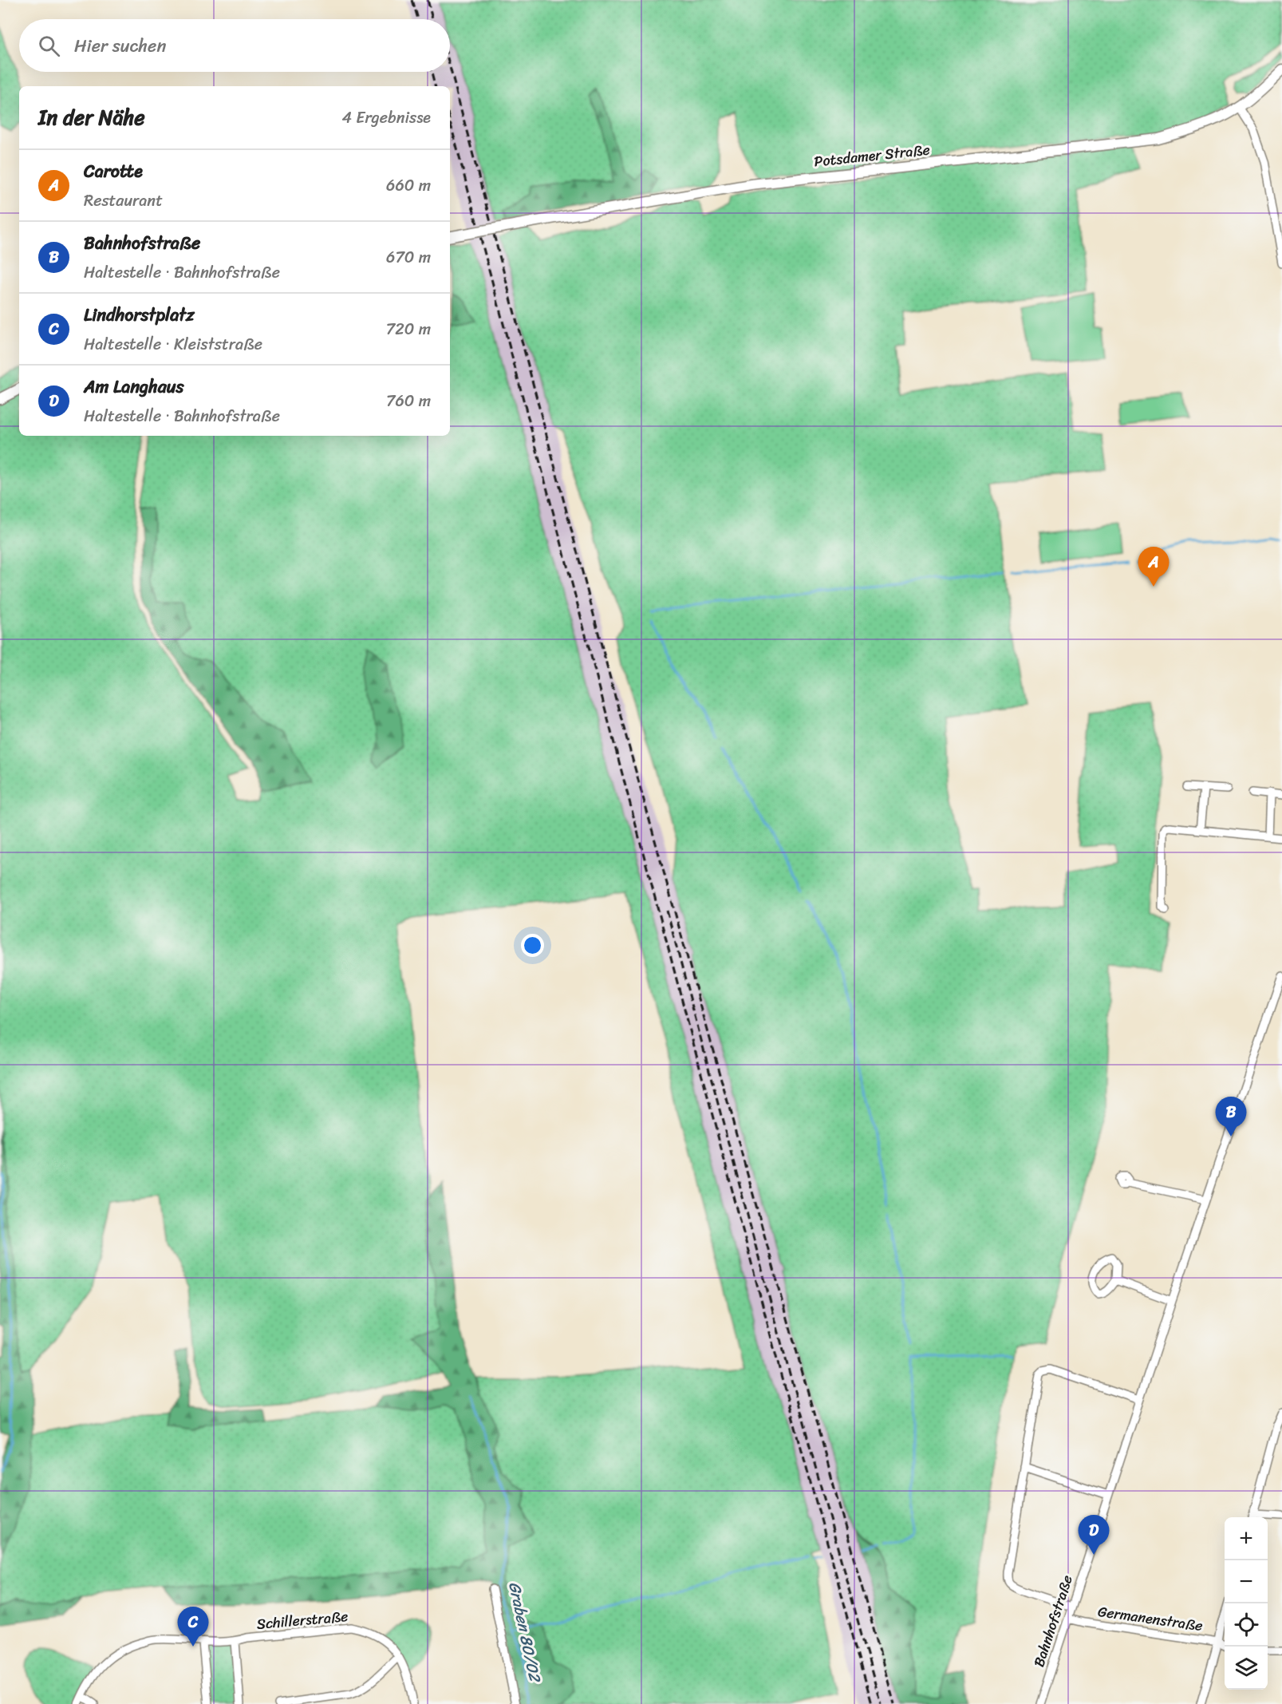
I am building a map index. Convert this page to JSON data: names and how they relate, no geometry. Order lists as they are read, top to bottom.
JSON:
{
  "streets": {
    "street": [
      "Potsdamer Straße",
      "Germanenstraße",
      "Schillerstraße",
      "Bahnhofstraße"
    ]
  },
  "crossings": [
    ["Germanenstraße", "Bahnhofstraße"]
  ],
  "water": ["Graben 80/02"],
  "page": {
    "search": "Hier suchen",
    "heading": ["In der Nähe", "4 Ergebnisse"],
    "list": [
      {
        "mark": "A",
        "name": "Carotte",
        "note": "Restaurant",
        "value": "660 m"
      },
      {
        "mark": "B",
        "name": "Bahnhofstraße",
        "note": "Haltestelle · Bahnhofstraße",
        "value": "670 m"
      },
      {
        "mark": "C",
        "name": "Lindhorstplatz",
        "note": "Haltestelle · Kleiststraße",
        "value": "720 m"
      },
      {
        "mark": "D",
        "name": "Am Langhaus",
        "note": "Haltestelle · Bahnhofstraße",
        "value": "760 m"
      }
    ],
    "pins": [
      "A",
      "B",
      "D",
      "C"
    ],
    "map_buttons": ["+", "−"]
  }
}
